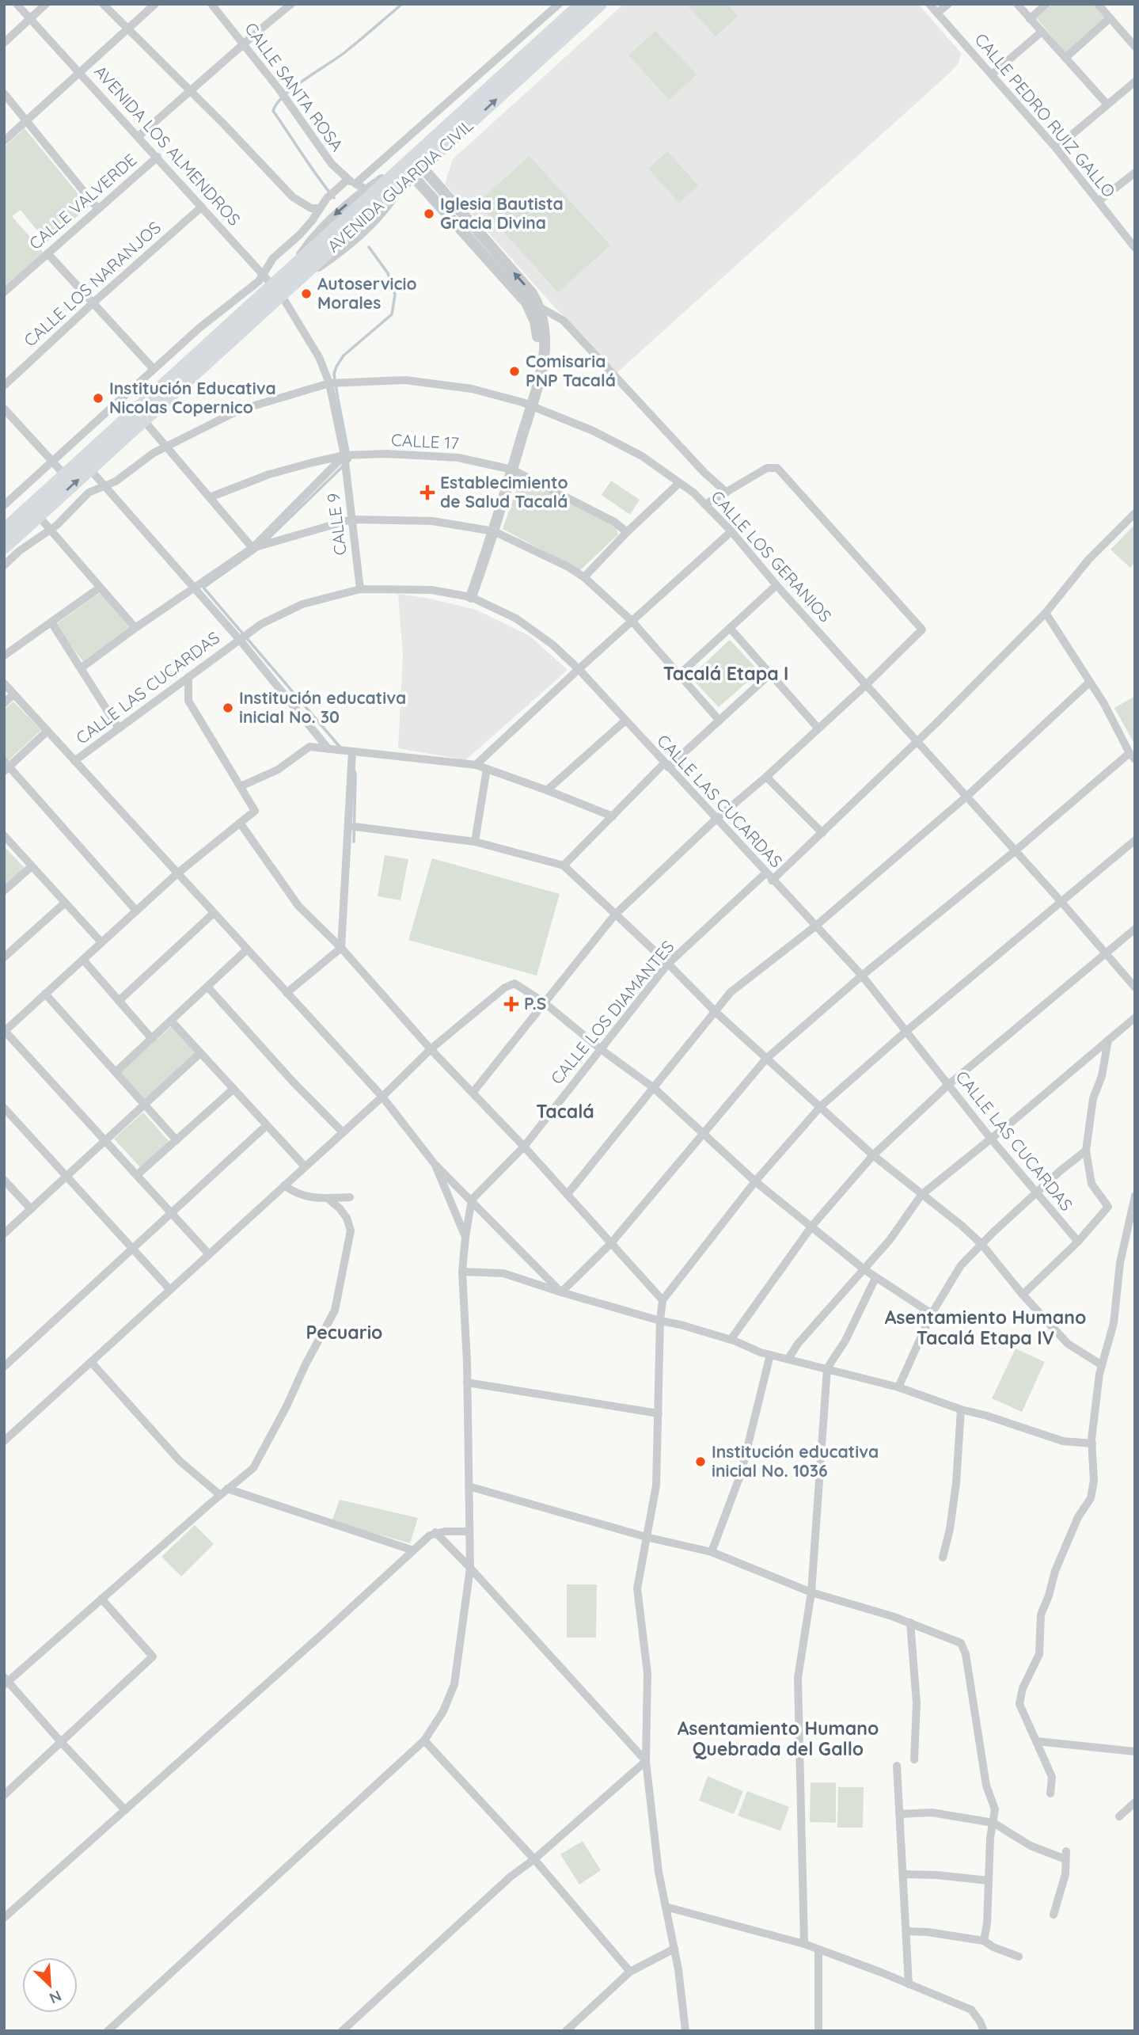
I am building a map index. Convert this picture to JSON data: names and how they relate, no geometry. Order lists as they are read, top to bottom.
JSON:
{
  "streets": {
    "highway": ["AVENIDA GUARDIA CIVIL"],
    "street": [
      "CALLE SANTA ROSA",
      "CALLE PEDRO RUIZ GALLO",
      "AVENIDA LOS ALMENDROS",
      "CALLE VALVERDE",
      "CALLE LOS NARANJOS",
      "CALLE 17",
      "CALLE 9",
      "CALLE LOS GERANIOS",
      "CALLE LAS CUCARDAS",
      "CALLE LOS DIAMANTES"
    ]
  },
  "crossings": [
    ["AVENIDA LOS ALMENDROS", "AVENIDA GUARDIA CIVIL"],
    ["AVENIDA LOS ALMENDROS", "CALLE VALVERDE"],
    ["AVENIDA LOS ALMENDROS", "CALLE LOS NARANJOS"],
    ["AVENIDA LOS ALMENDROS", "CALLE 9"],
    ["AVENIDA LOS ALMENDROS", "CALLE LOS GERANIOS"],
    ["CALLE 17", "CALLE 9"],
    ["CALLE 9", "CALLE LOS GERANIOS"],
    ["CALLE 9", "CALLE LAS CUCARDAS"],
    ["CALLE LAS CUCARDAS", "CALLE LOS DIAMANTES"]
  ],
  "districts": [
    "Tacalá Etapa I",
    "Tacalá",
    "Asentamiento Humano Tacalá Etapa IV",
    "Pecuario",
    "Asentamiento Humano Quebrada del Gallo"
  ],
  "places": {
    "other": [
      "Iglesia Bautista Gracia Divina",
      "Autoservicio Morales",
      "Comisaria PNP Tacalá",
      "Institución Educativa Nicolas Copernico",
      "Institución educativa inicial No. 30",
      "Institución educativa inicial No. 1036"
    ],
    "health": ["Establecimiento de Salud Tacalá", "P.S"]
  },
  "north": "bottom right"
}
